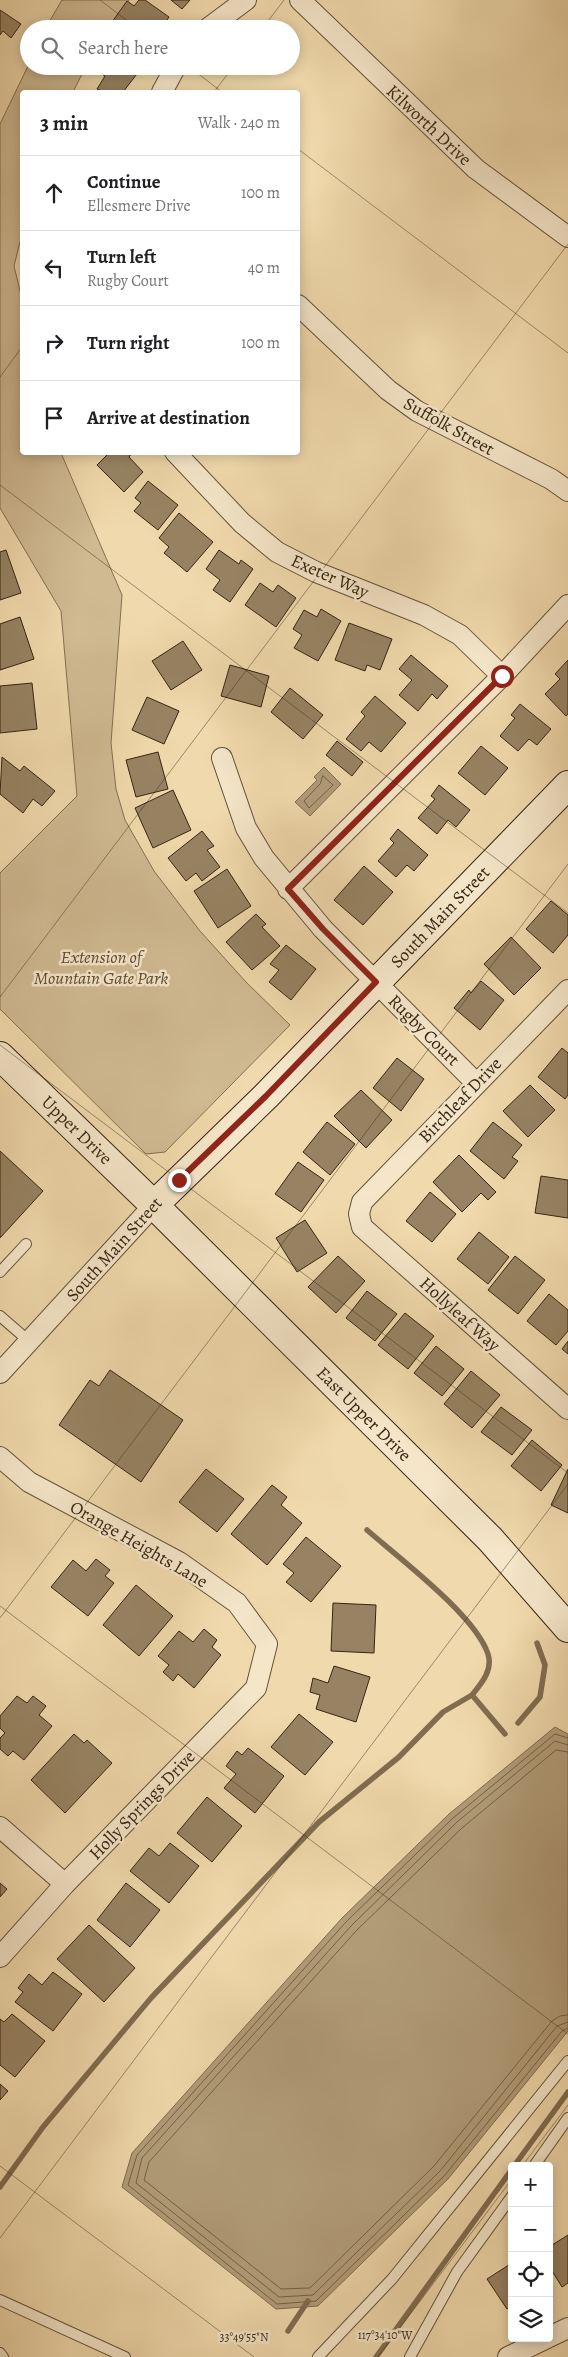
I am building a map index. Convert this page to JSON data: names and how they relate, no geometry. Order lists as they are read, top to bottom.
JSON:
{
  "streets": {
    "main road": ["South Main Street", "Upper Drive", "East Upper Drive"],
    "street": [
      "Kilworth Drive",
      "Suffolk Street",
      "Exeter Way",
      "Rugby Court",
      "Birchleaf Drive",
      "Hollyleaf Way",
      "Orange Heights Lane",
      "Holly Springs Drive"
    ]
  },
  "crossings": [
    ["South Main Street", "Rugby Court"],
    ["South Main Street", "Upper Drive"],
    ["South Main Street", "East Upper Drive"],
    ["Rugby Court", "Birchleaf Drive"],
    ["Birchleaf Drive", "Hollyleaf Way"],
    ["Upper Drive", "East Upper Drive"],
    ["Orange Heights Lane", "Holly Springs Drive"]
  ],
  "parks": ["Extension of Mountain Gate Park"],
  "page": {
    "search": "Search here",
    "heading": ["3 min", "Walk · 240 m"],
    "list": [
      ["Continue", "Ellesmere Drive", "100 m"],
      ["Turn left", "Rugby Court", "40 m"],
      ["Turn right", "100 m"],
      "Arrive at destination"
    ],
    "map_buttons": ["+", "−"]
  },
  "coordinates": ["117°34'10\"W", "33°49'55\"N"]
}
